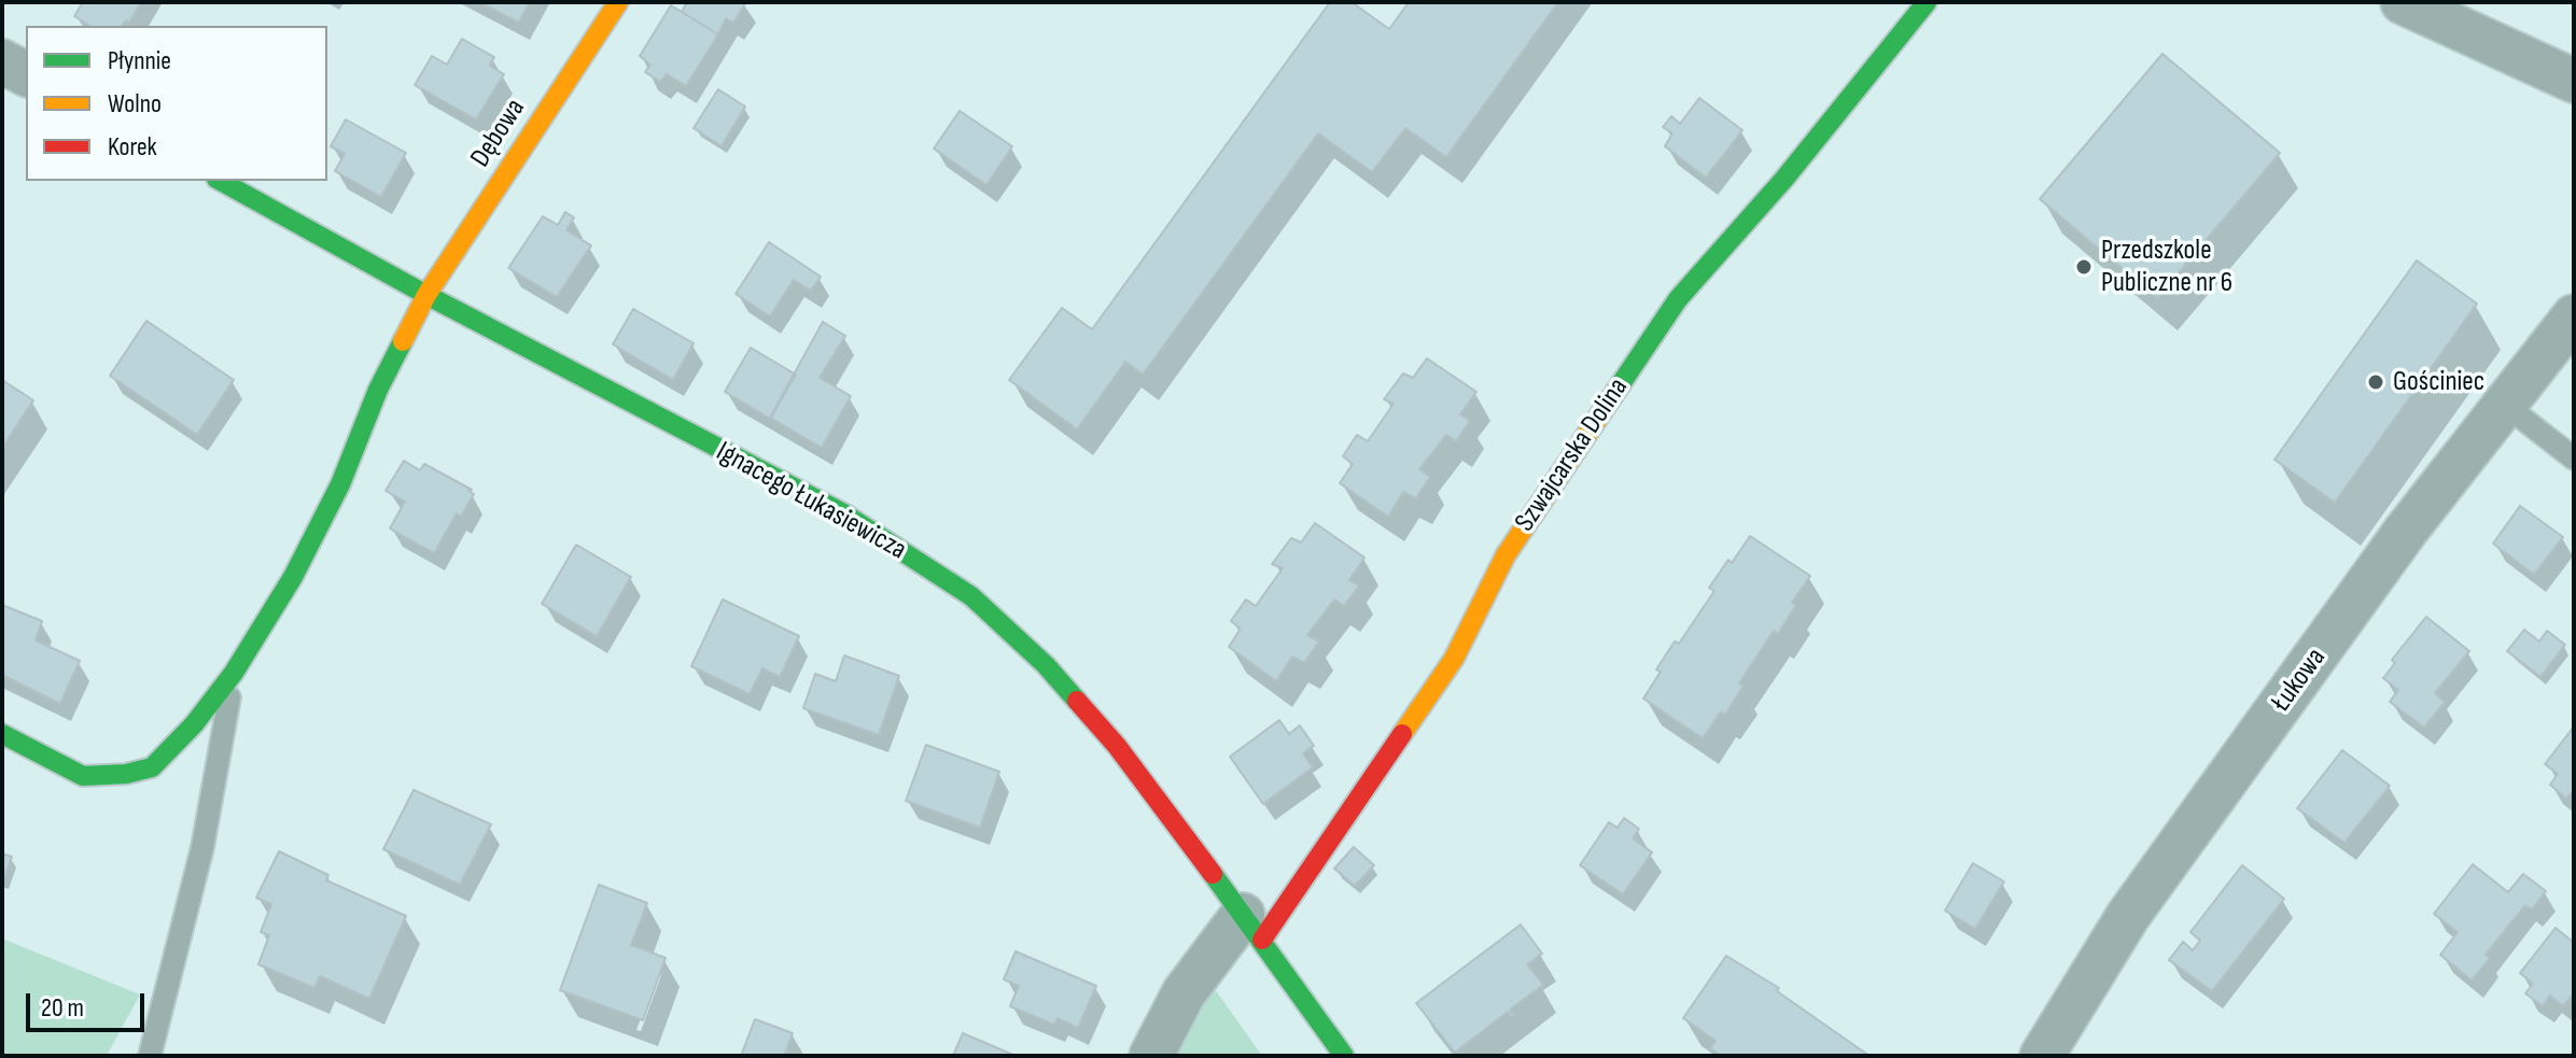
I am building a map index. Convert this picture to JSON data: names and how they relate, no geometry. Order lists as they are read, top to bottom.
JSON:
{
  "streets": {
    "street": [
      "Dębowa",
      "Szwajcarska Dolina",
      "Ignacego Łukasiewicza",
      "Łukowa"
    ]
  },
  "crossings": [
    ["Dębowa", "Ignacego Łukasiewicza"],
    ["Szwajcarska Dolina", "Ignacego Łukasiewicza"]
  ],
  "places": ["Przedszkole Publiczne nr 6", "Gościniec"],
  "legend": ["Płynnie", "Wolno", "Korek"],
  "scale_bar": "20 m"
}
